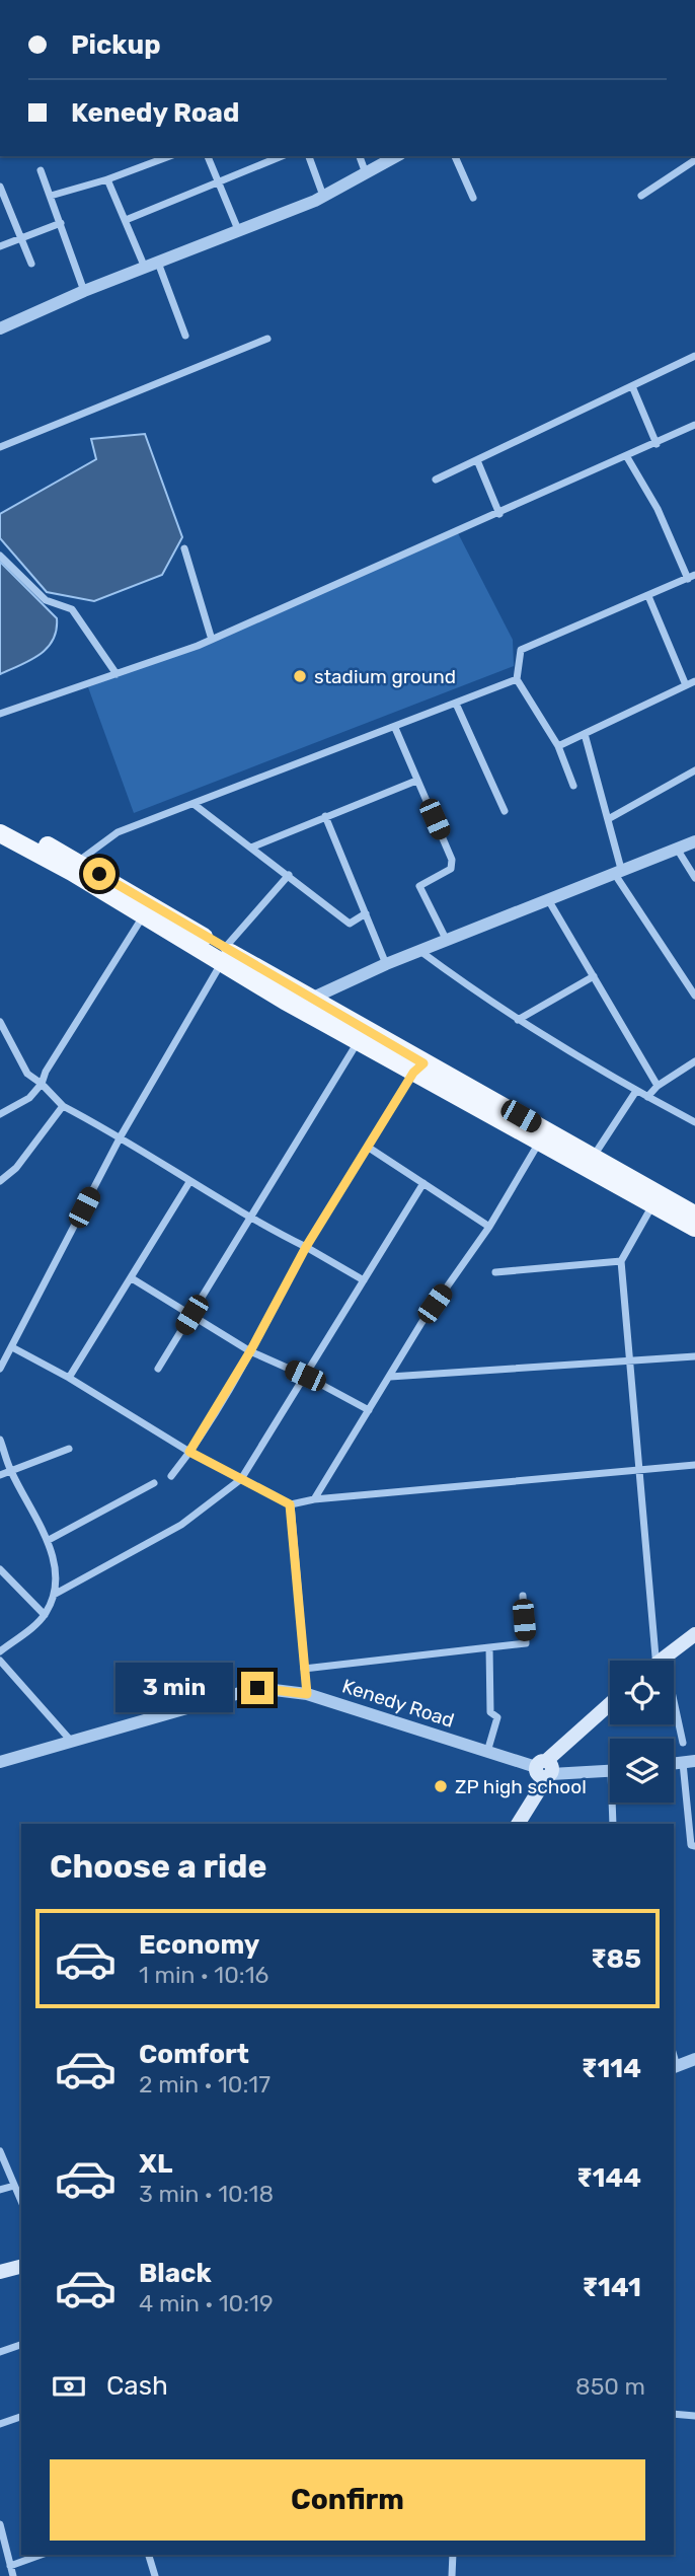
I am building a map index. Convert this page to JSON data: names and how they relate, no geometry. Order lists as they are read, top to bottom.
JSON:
{
  "streets": {
    "street": ["Kenedy Road"]
  },
  "places": ["stadium ground", "ZP high school"],
  "page": {
    "banner": ["Pickup", "Kenedy Road"],
    "bubble": "3 min",
    "heading": "Choose a ride",
    "list": [
      {
        "name": "Economy",
        "note": "1 min · 10:16",
        "value": "₹85"
      },
      {
        "name": "Comfort",
        "note": "2 min · 10:17",
        "value": "₹114"
      },
      {
        "name": "XL",
        "note": "3 min · 10:18",
        "value": "₹144"
      },
      {
        "name": "Black",
        "note": "4 min · 10:19",
        "value": "₹141"
      }
    ],
    "pay": ["Cash", "850 m"],
    "buttons": "Confirm"
  }
}
